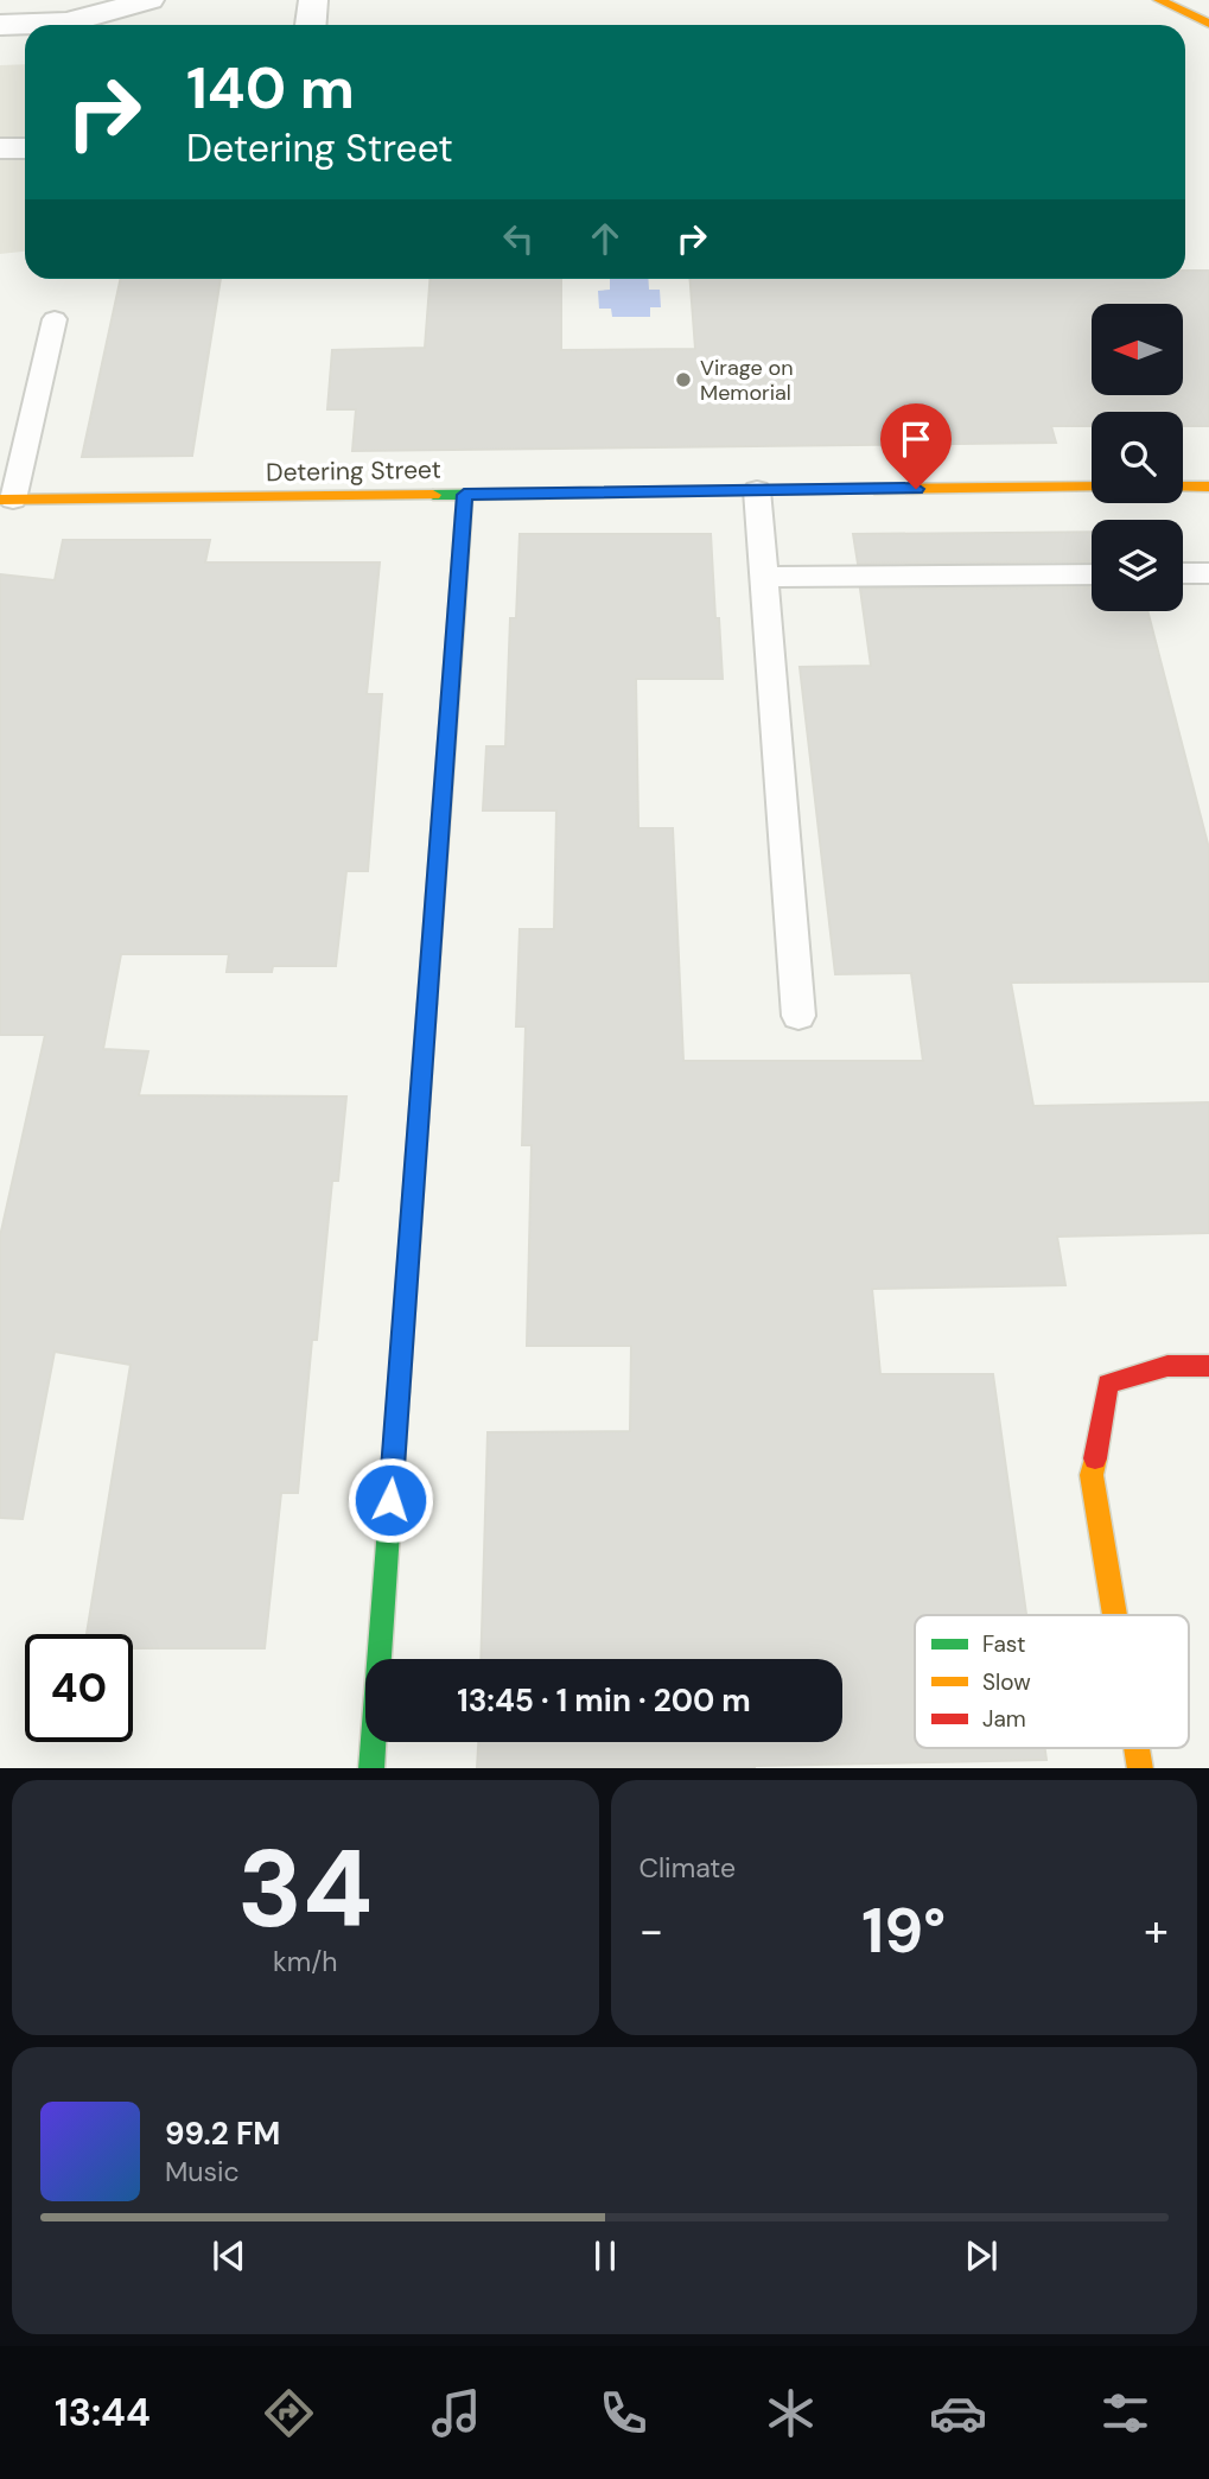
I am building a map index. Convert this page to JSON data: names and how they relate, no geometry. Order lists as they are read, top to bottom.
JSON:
{
  "streets": {
    "street": ["Detering Street"]
  },
  "places": ["Virage on Memorial"],
  "legend": ["Fast", "Slow", "Jam"],
  "north": "left",
  "page": {
    "turn": ["140 m", "Detering Street"],
    "limit": "40",
    "trip": "13:45 · 1 min · 200 m",
    "tile": [
      ["34", "km/h"],
      "Climate"
    ],
    "heat": ["−", "19°", "+"],
    "song": ["99.2 FM", "Music"],
    "tabs": "13:44"
  }
}
